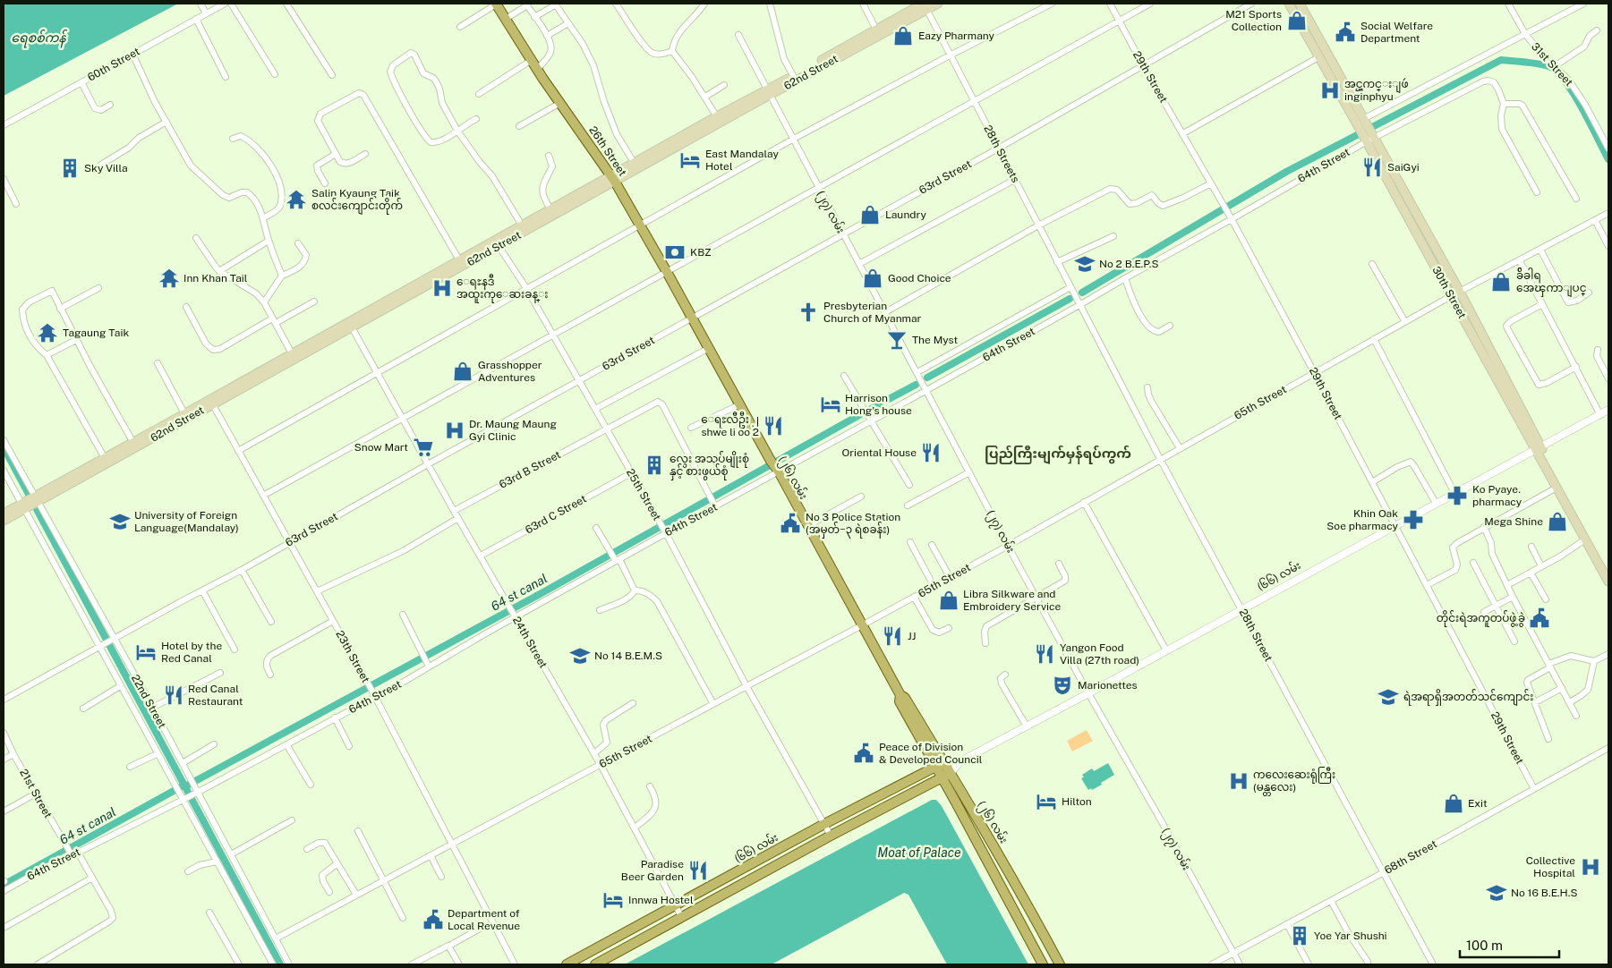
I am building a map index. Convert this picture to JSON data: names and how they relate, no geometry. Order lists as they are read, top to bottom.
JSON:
{
  "streets": {
    "main road": [
      "62nd Street",
      "26th Street",
      "30th Street",
      "(၂၆) လမ်း",
      "(၆၆) လမ်း"
    ],
    "street": [
      "60th Street",
      "31st Street",
      "29th Street",
      "28th Streets",
      "64th Street",
      "63rd Street",
      "(၂၇) လမ်း",
      "65th Street",
      "63rd B Street",
      "25th Street",
      "63rd C Street",
      "28th Street",
      "24th Street",
      "23th Street",
      "22nd Street",
      "21st Street",
      "68th Street"
    ]
  },
  "crossings": [
    ["62nd Street", "26th Street"],
    ["62nd Street", "28th Streets"],
    ["62nd Street", "(၂၇) လမ်း"],
    ["62nd Street", "25th Street"],
    ["62nd Street", "24th Street"],
    ["62nd Street", "23th Street"],
    ["62nd Street", "22nd Street"],
    ["29th Street", "64th Street"],
    ["29th Street", "63rd Street"],
    ["29th Street", "65th Street"],
    ["29th Street", "(၆၆) လမ်း"],
    ["29th Street", "68th Street"],
    ["26th Street", "63rd Street"],
    ["26th Street", "(၂၆) လမ်း"],
    ["28th Streets", "64th Street"],
    ["28th Streets", "63rd Street"],
    ["28th Streets", "28th Street"],
    ["64th Street", "(၂၇) လမ်း"],
    ["64th Street", "30th Street"],
    ["64th Street", "63rd B Street"],
    ["64th Street", "(၂၆) လမ်း"],
    ["64th Street", "25th Street"],
    ["64th Street", "28th Street"],
    ["64th Street", "24th Street"],
    ["64th Street", "23th Street"],
    ["64th Street", "22nd Street"],
    ["64th Street", "21st Street"],
    ["63rd Street", "(၂၇) လမ်း"],
    ["63rd Street", "(၂၆) လမ်း"],
    ["63rd Street", "25th Street"],
    ["63rd Street", "24th Street"],
    ["63rd Street", "23th Street"],
    ["63rd Street", "22nd Street"],
    ["(၂၇) လမ်း", "65th Street"],
    ["(၂၇) လမ်း", "(၆၆) လမ်း"],
    ["(၂၇) လမ်း", "68th Street"],
    ["30th Street", "65th Street"],
    ["30th Street", "(၆၆) လမ်း"],
    ["65th Street", "(၂၆) လမ်း"],
    ["65th Street", "25th Street"],
    ["65th Street", "28th Street"],
    ["65th Street", "24th Street"],
    ["65th Street", "23th Street"],
    ["65th Street", "22nd Street"],
    ["63rd B Street", "25th Street"],
    ["63rd B Street", "24th Street"],
    ["(၂၆) လမ်း", "(၆၆) လမ်း"],
    ["25th Street", "63rd C Street"],
    ["25th Street", "(၆၆) လမ်း"],
    ["63rd C Street", "24th Street"],
    ["(၆၆) လမ်း", "28th Street"],
    ["(၆၆) လမ်း", "24th Street"],
    ["28th Street", "68th Street"]
  ],
  "districts": ["ပြည်ကြီးမျက်မှန်ရပ်ကွက်"],
  "water": ["ရေစစ်ကန်", "64 st canal", "Moat of Palace"],
  "places": {
    "shop": [
      "M21 Sports Collection",
      "Eazy Pharmany",
      "Laundry",
      "Good Choice",
      "ခ်ိခါရ အေၾကာျပင္",
      "Grasshopper Adventures",
      "Mega Shine",
      "Libra Silkware and Embroidery Service",
      "Exit"
    ],
    "public building": [
      "Social Welfare Department",
      "No 3 Police Station (အမှတ်−၃ ရဲစခန်း)",
      "တိုင်းရဲအကူတပ်ဖွဲ့ခွဲ",
      "Peace of Division & Developed Council",
      "Department of Local Revenue"
    ],
    "hospital": [
      "အင္ၾကင္းျဖဴ inginphyu",
      "ေရႊနဒီ အထူးကုေဆးခန္း",
      "Dr. Maung Maung Gyi Clinic",
      "ကလေးဆေးရုံကြီး (မန္တလေး)",
      "Collective Hospital"
    ],
    "hotel": [
      "East Mandalay Hotel",
      "Harrison Hong's house",
      "Hotel by the Red Canal",
      "Hilton",
      "Innwa Hostel"
    ],
    "restaurant": [
      "SaiGyi",
      "ေရႊလီဦး ၂ shwe li oo 2",
      "Oriental House",
      "JJ",
      "Yangon Food Villa (27th road)",
      "Red Canal Restaurant",
      "Paradise Beer Garden"
    ],
    "building": ["Sky Villa", "လွေး အသုပ်မျိုးစုံ နှင့် စားဖွယ်စုံ", "Yoe Yar Shushi"],
    "temple": ["Salin Kyaung Taik စလင်းကျောင်းတိုက်", "Inn Khan Tail", "Tagaung Taik"],
    "bank": ["KBZ"],
    "school or university": [
      "No 2 B.E.P.S",
      "University of Foreign Language(Mandalay)",
      "No 14 B.E.M.S",
      "ရဲအရာရှိအတတ်သင်ကျောင်း",
      "No 16 B.E.H.S"
    ],
    "church": ["Presbyterian Church of Myanmar"],
    "bar": ["The Myst"],
    "supermarket": ["Snow Mart"],
    "pharmacy": ["Ko Pyaye. pharmacy", "Khin Oak Soe pharmacy"],
    "theatre": ["Marionettes"]
  },
  "scale_bar": "100 m"
}
